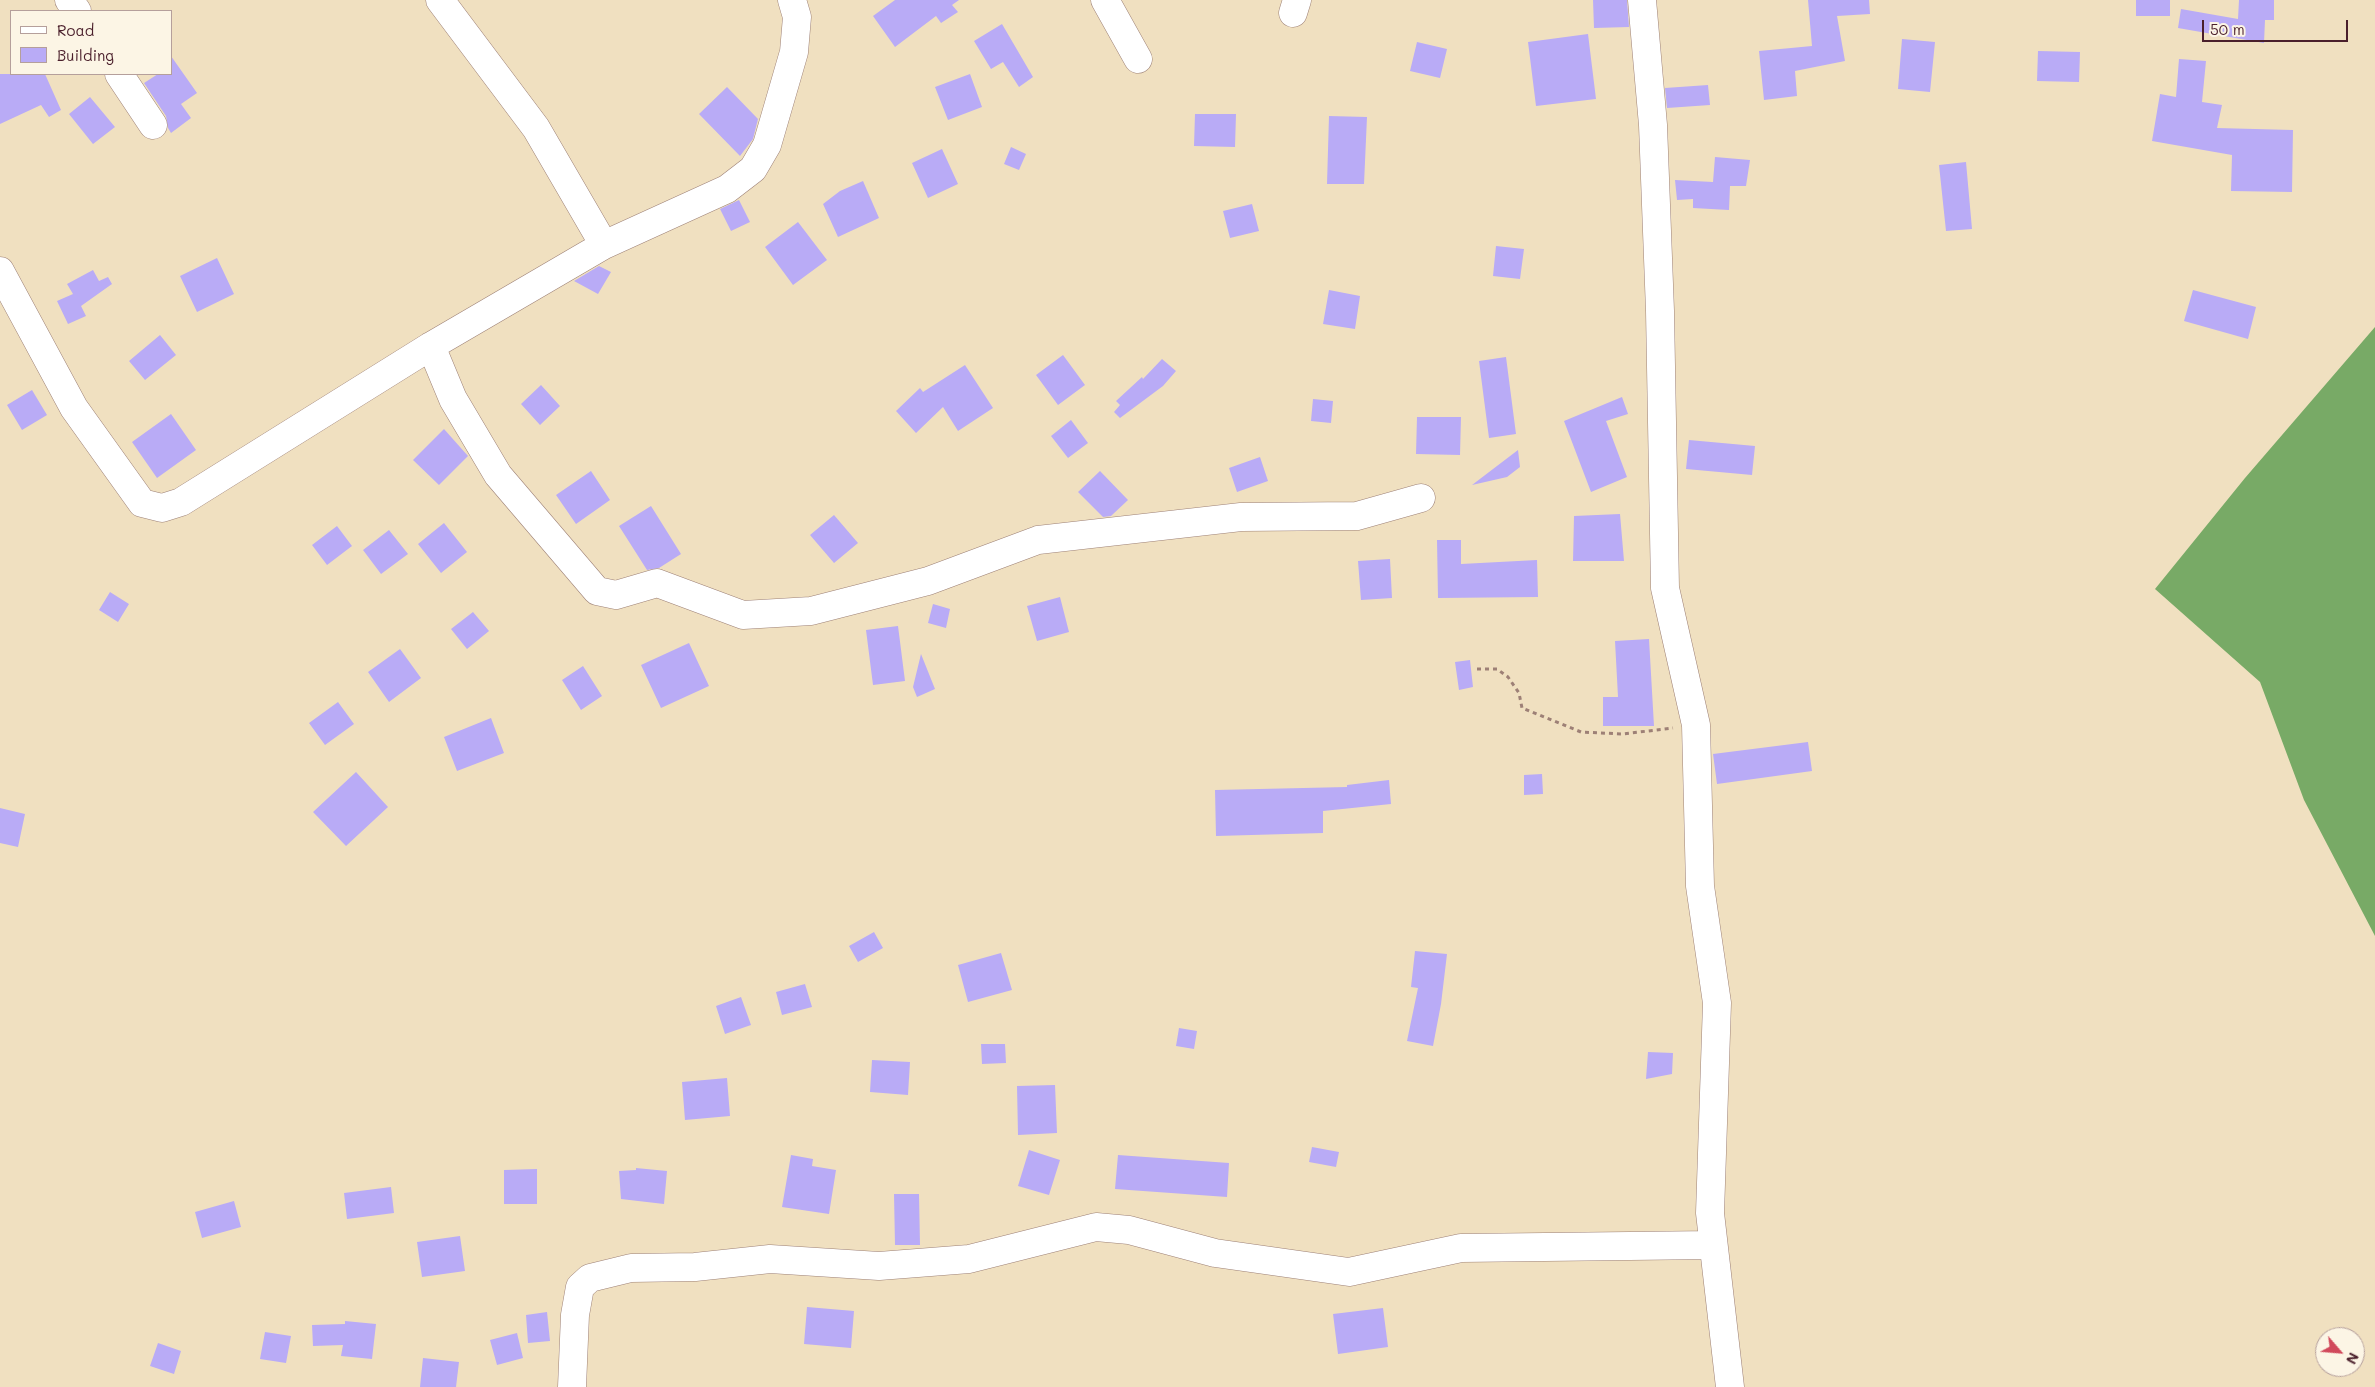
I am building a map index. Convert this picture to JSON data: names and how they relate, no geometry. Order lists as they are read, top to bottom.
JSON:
{
  "legend": ["Road", "Building"],
  "scale_bar": "50 m",
  "north": "bottom right"
}
